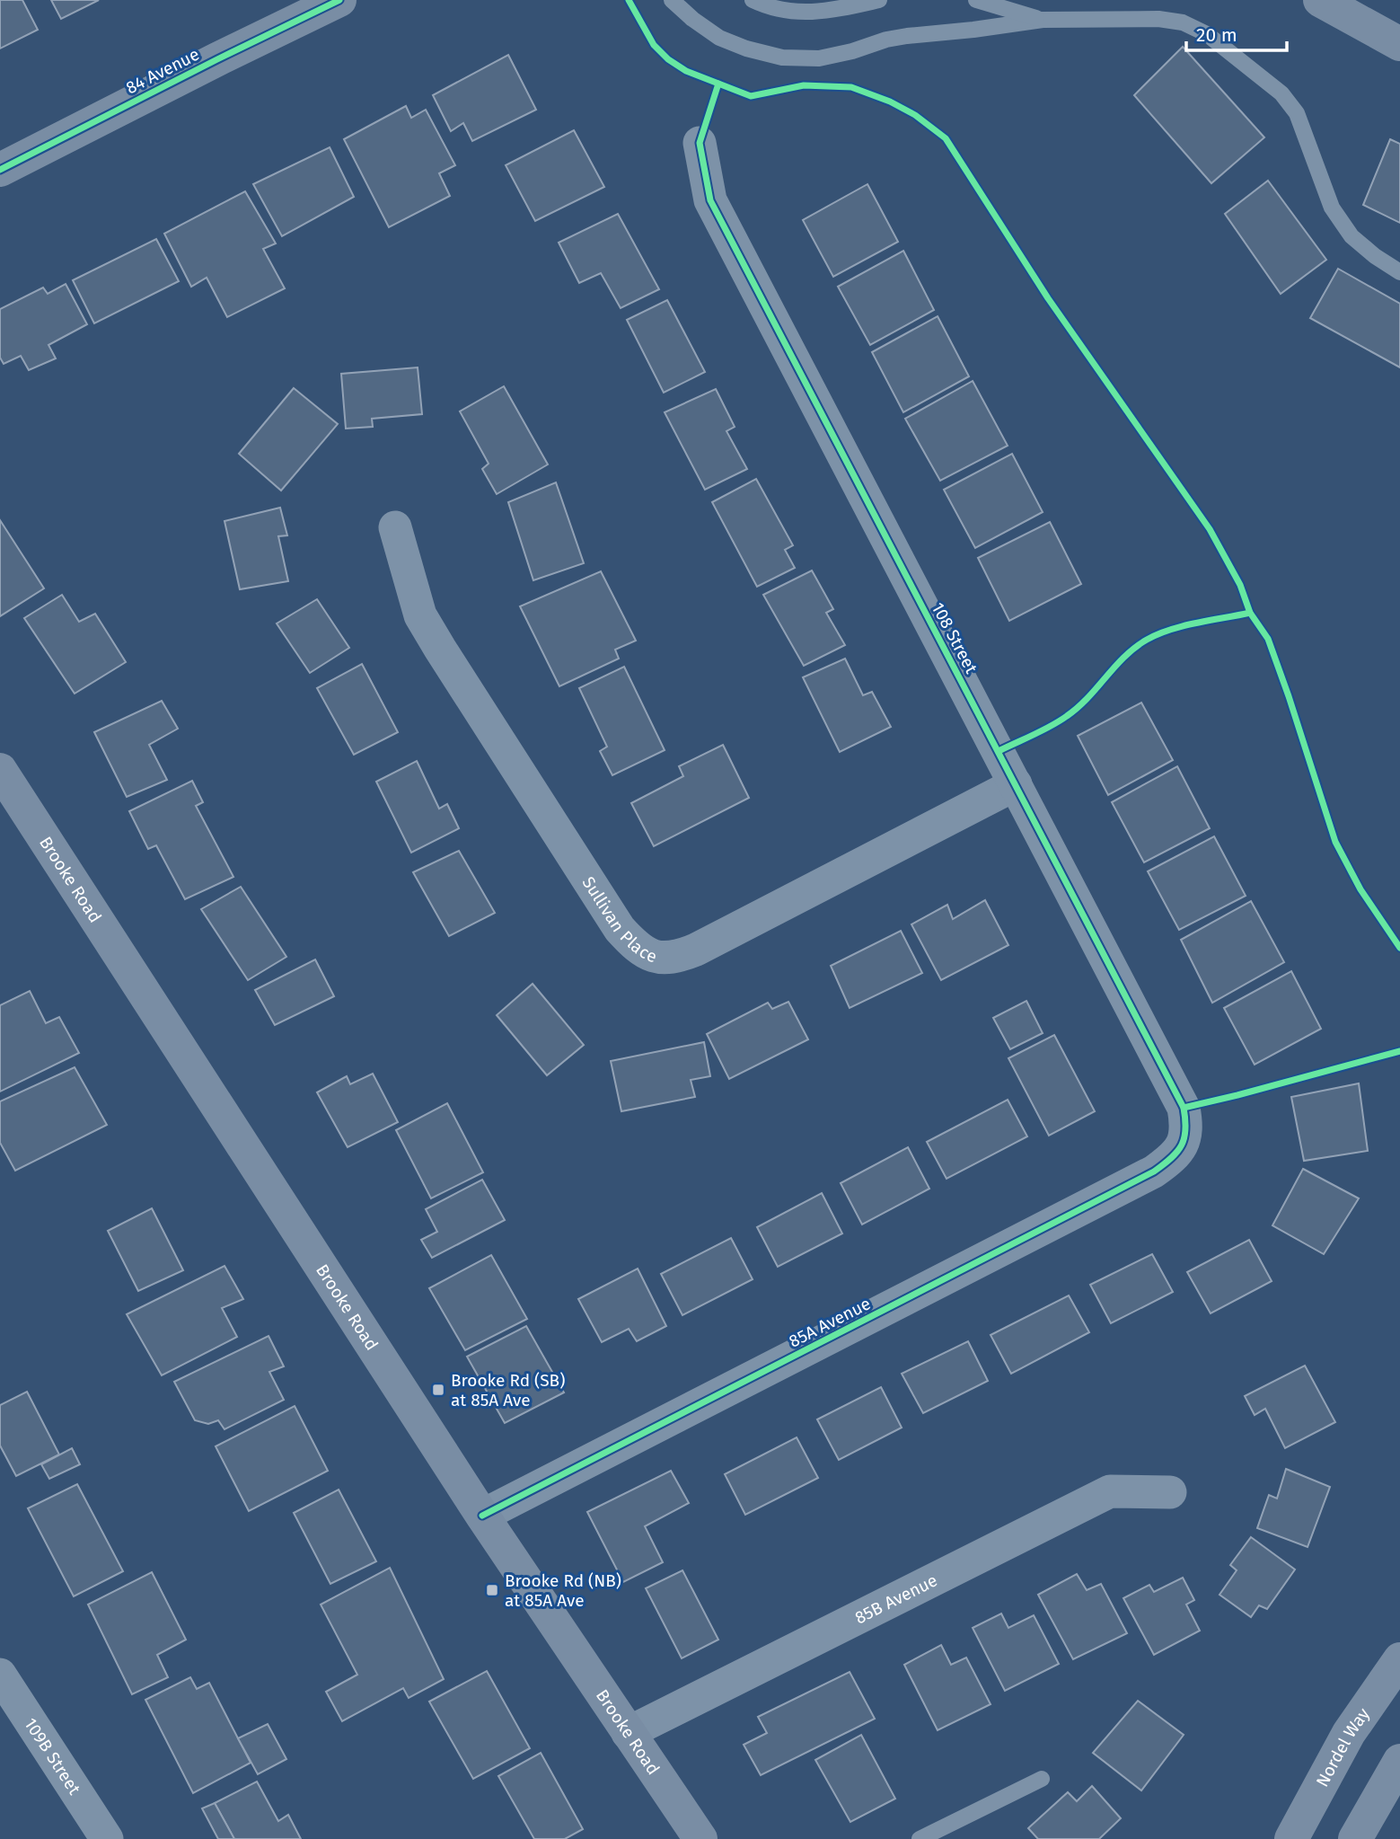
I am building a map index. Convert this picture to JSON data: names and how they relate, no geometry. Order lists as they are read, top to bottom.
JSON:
{
  "streets": {
    "street": [
      "84 Avenue",
      "108 Street",
      "Brooke Road",
      "Sullivan Place",
      "85A Avenue",
      "85B Avenue",
      "Nordel Way",
      "109B Street"
    ]
  },
  "crossings": [
    ["108 Street", "Sullivan Place"],
    ["108 Street", "85A Avenue"],
    ["Brooke Road", "85A Avenue"],
    ["Brooke Road", "85B Avenue"]
  ],
  "places": {
    "transit": ["Brooke Rd (SB) at 85A Ave", "Brooke Rd (NB) at 85A Ave"]
  },
  "scale_bar": "20 m"
}
